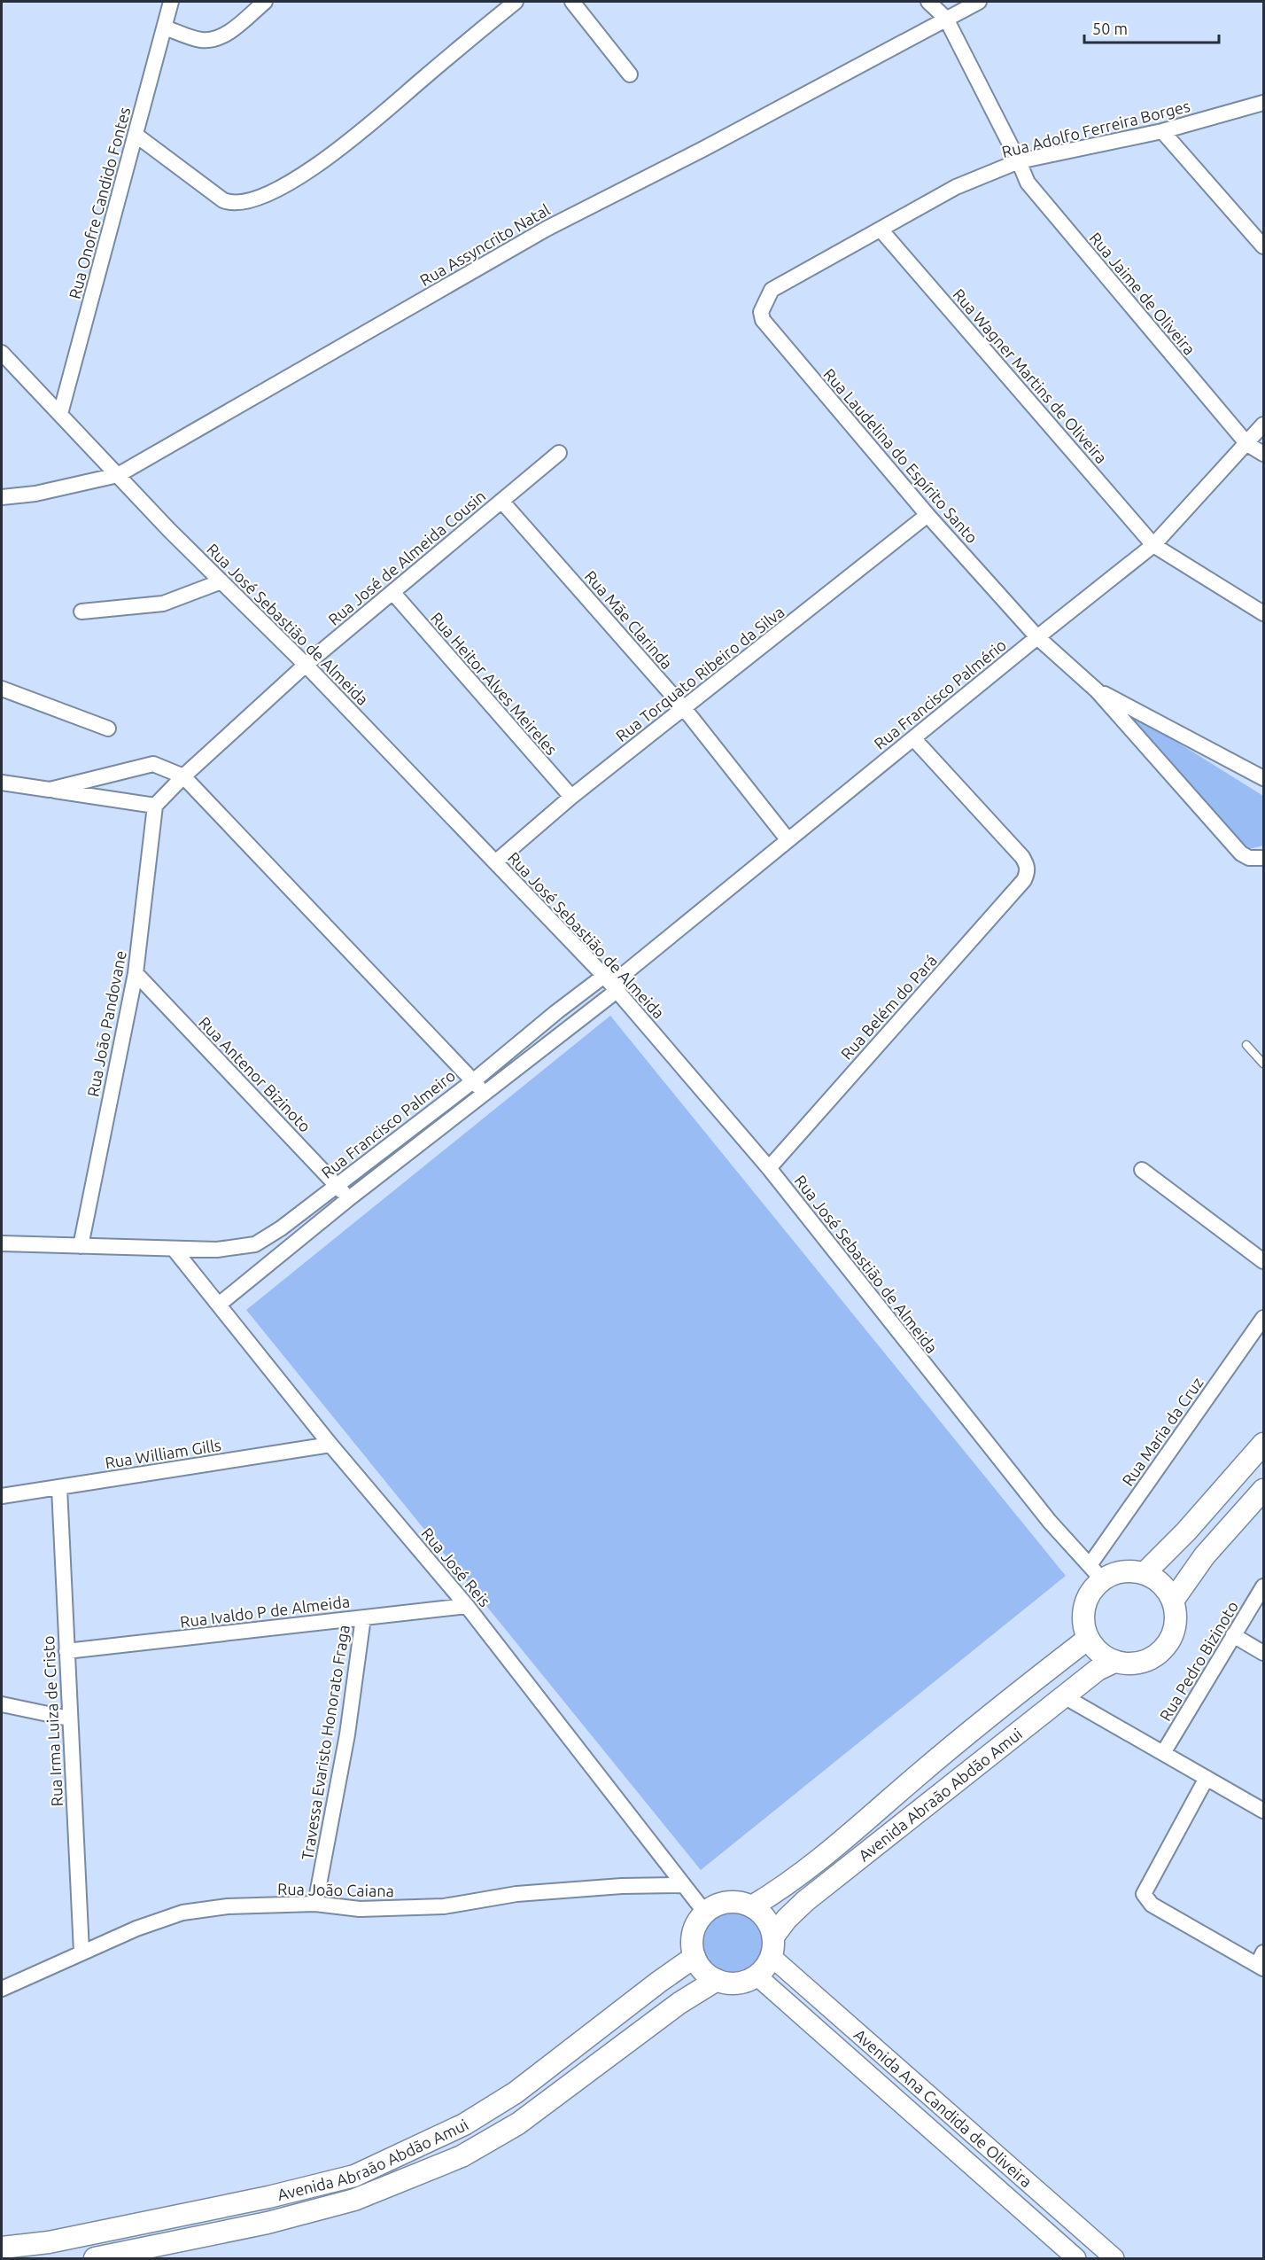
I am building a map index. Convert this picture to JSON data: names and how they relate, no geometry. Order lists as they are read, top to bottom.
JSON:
{
  "streets": {
    "main road": ["Avenida Abraão Abdão Amui"],
    "street": [
      "Rua Adolfo Ferreira Borges",
      "Rua Onofre Candido Fontes",
      "Rua Assyncrito Natal",
      "Rua Jaime de Oliveira",
      "Rua Wagner Martins de Oliveira",
      "Rua Laudelina do Espírito Santo",
      "Rua José de Almeida Cousin",
      "Rua Mãe Clarinda",
      "Rua José Sebastião de Almeida",
      "Rua Torquato Ribeiro da Silva",
      "Rua Heitor Alves Meireles",
      "Rua Francisco Palmério",
      "Rua Belém do Pará",
      "Rua João Pandovane",
      "Rua Antenor Bizinoto",
      "Rua Francisco Palmeiro",
      "Rua Maria da Cruz",
      "Rua William Gills",
      "Rua José Reis",
      "Rua Ivaldo P de Almeida",
      "Rua Pedro Bizinoto",
      "Rua Irma Luiza de Cristo",
      "Travessa Evaristo Honorato Fraga",
      "Rua João Caiana",
      "Avenida Ana Candida de Oliveira"
    ]
  },
  "crossings": [
    ["Rua Adolfo Ferreira Borges", "Rua Jaime de Oliveira"],
    ["Rua Adolfo Ferreira Borges", "Rua Wagner Martins de Oliveira"],
    ["Rua Adolfo Ferreira Borges", "Rua Laudelina do Espírito Santo"],
    ["Rua Onofre Candido Fontes", "Rua José Sebastião de Almeida"],
    ["Rua Assyncrito Natal", "Rua Jaime de Oliveira"],
    ["Rua Assyncrito Natal", "Rua José Sebastião de Almeida"],
    ["Rua Jaime de Oliveira", "Rua Francisco Palmério"],
    ["Rua Wagner Martins de Oliveira", "Rua Francisco Palmério"],
    ["Rua Laudelina do Espírito Santo", "Rua Torquato Ribeiro da Silva"],
    ["Rua Laudelina do Espírito Santo", "Rua Francisco Palmério"],
    ["Rua José de Almeida Cousin", "Rua Mãe Clarinda"],
    ["Rua José de Almeida Cousin", "Rua José Sebastião de Almeida"],
    ["Rua José de Almeida Cousin", "Rua Heitor Alves Meireles"],
    ["Rua José de Almeida Cousin", "Rua João Pandovane"],
    ["Rua Mãe Clarinda", "Rua Torquato Ribeiro da Silva"],
    ["Rua Mãe Clarinda", "Rua Francisco Palmério"],
    ["Rua José Sebastião de Almeida", "Rua Torquato Ribeiro da Silva"],
    ["Rua José Sebastião de Almeida", "Rua Belém do Pará"],
    ["Rua José Sebastião de Almeida", "Rua Francisco Palmeiro"],
    ["Rua José Sebastião de Almeida", "Rua Maria da Cruz"],
    ["Rua José Sebastião de Almeida", "Avenida Abraão Abdão Amui"],
    ["Rua Torquato Ribeiro da Silva", "Rua Heitor Alves Meireles"],
    ["Rua Francisco Palmério", "Rua Belém do Pará"],
    ["Rua João Pandovane", "Rua Antenor Bizinoto"],
    ["Rua João Pandovane", "Rua Francisco Palmeiro"],
    ["Rua Antenor Bizinoto", "Rua Francisco Palmeiro"],
    ["Rua Francisco Palmeiro", "Rua José Reis"],
    ["Rua Maria da Cruz", "Avenida Abraão Abdão Amui"],
    ["Rua William Gills", "Rua José Reis"],
    ["Rua William Gills", "Rua Irma Luiza de Cristo"],
    ["Rua José Reis", "Rua Ivaldo P de Almeida"],
    ["Rua José Reis", "Avenida Abraão Abdão Amui"],
    ["Rua José Reis", "Rua João Caiana"],
    ["Rua José Reis", "Avenida Ana Candida de Oliveira"],
    ["Rua Ivaldo P de Almeida", "Rua Irma Luiza de Cristo"],
    ["Rua Ivaldo P de Almeida", "Travessa Evaristo Honorato Fraga"],
    ["Rua Irma Luiza de Cristo", "Rua João Caiana"],
    ["Travessa Evaristo Honorato Fraga", "Rua João Caiana"],
    ["Avenida Abraão Abdão Amui", "Avenida Ana Candida de Oliveira"]
  ],
  "scale_bar": "50 m"
}
